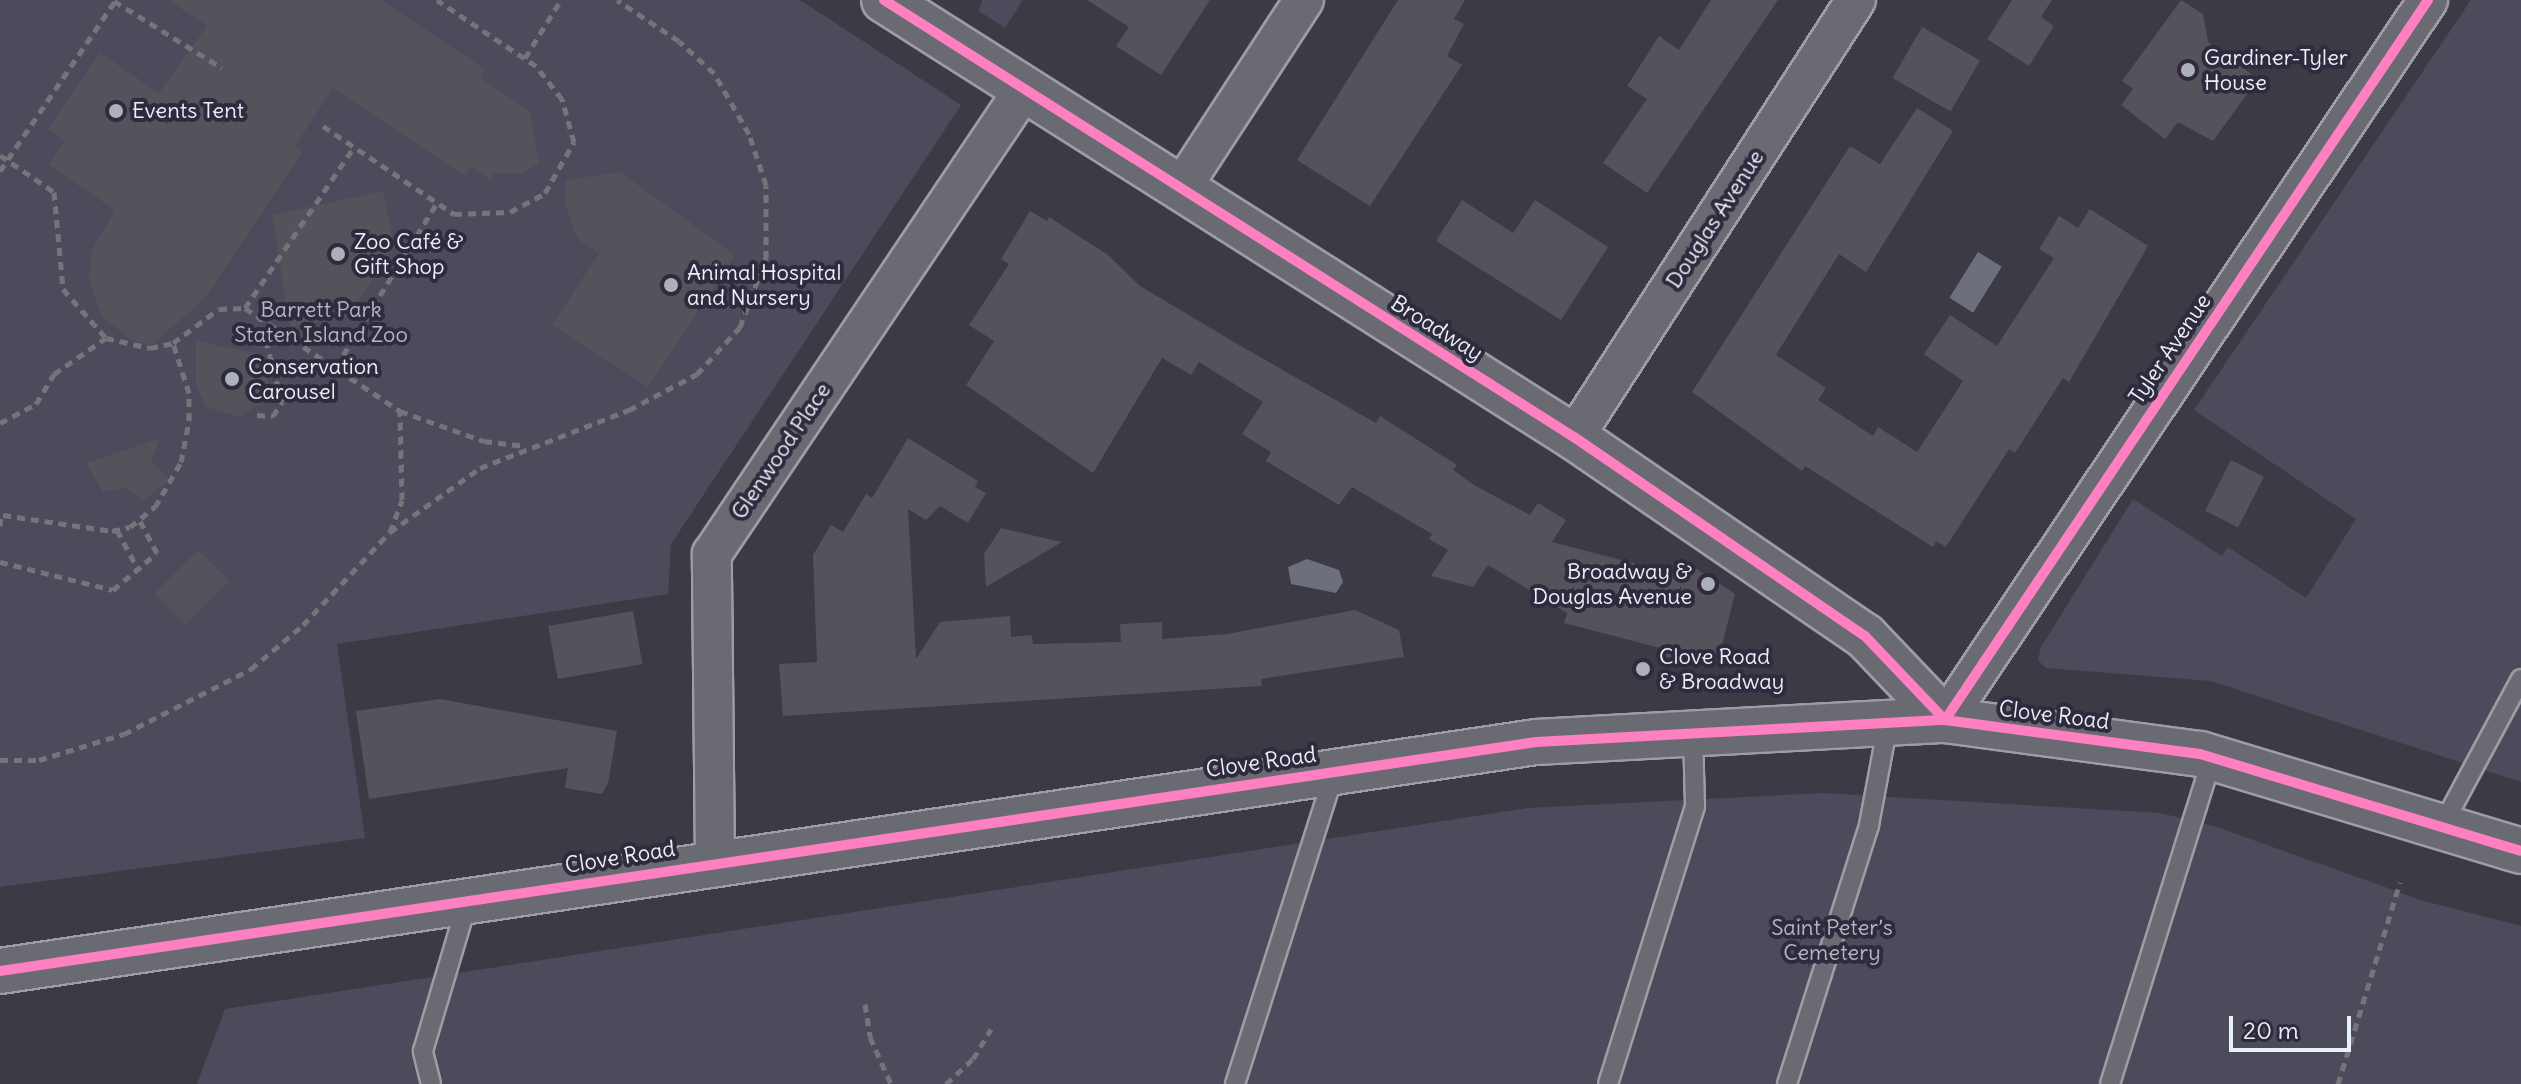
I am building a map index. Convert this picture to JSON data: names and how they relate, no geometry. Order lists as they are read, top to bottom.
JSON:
{
  "streets": {
    "main road": ["Broadway", "Clove Road"],
    "street": ["Douglas Avenue", "Tyler Avenue", "Glenwood Place"]
  },
  "crossings": [
    ["Douglas Avenue", "Broadway"],
    ["Broadway", "Tyler Avenue"],
    ["Broadway", "Glenwood Place"],
    ["Broadway", "Clove Road"],
    ["Tyler Avenue", "Clove Road"],
    ["Glenwood Place", "Clove Road"]
  ],
  "parks": ["Barrett Park Staten Island Zoo", "Saint Peter’s Cemetery"],
  "places": [
    "Gardiner-Tyler House",
    "Events Tent",
    "Zoo Café & Gift Shop",
    "Animal Hospital and Nursery",
    "Conservation Carousel",
    "Broadway & Douglas Avenue",
    "Clove Road & Broadway"
  ],
  "scale_bar": "20 m"
}
